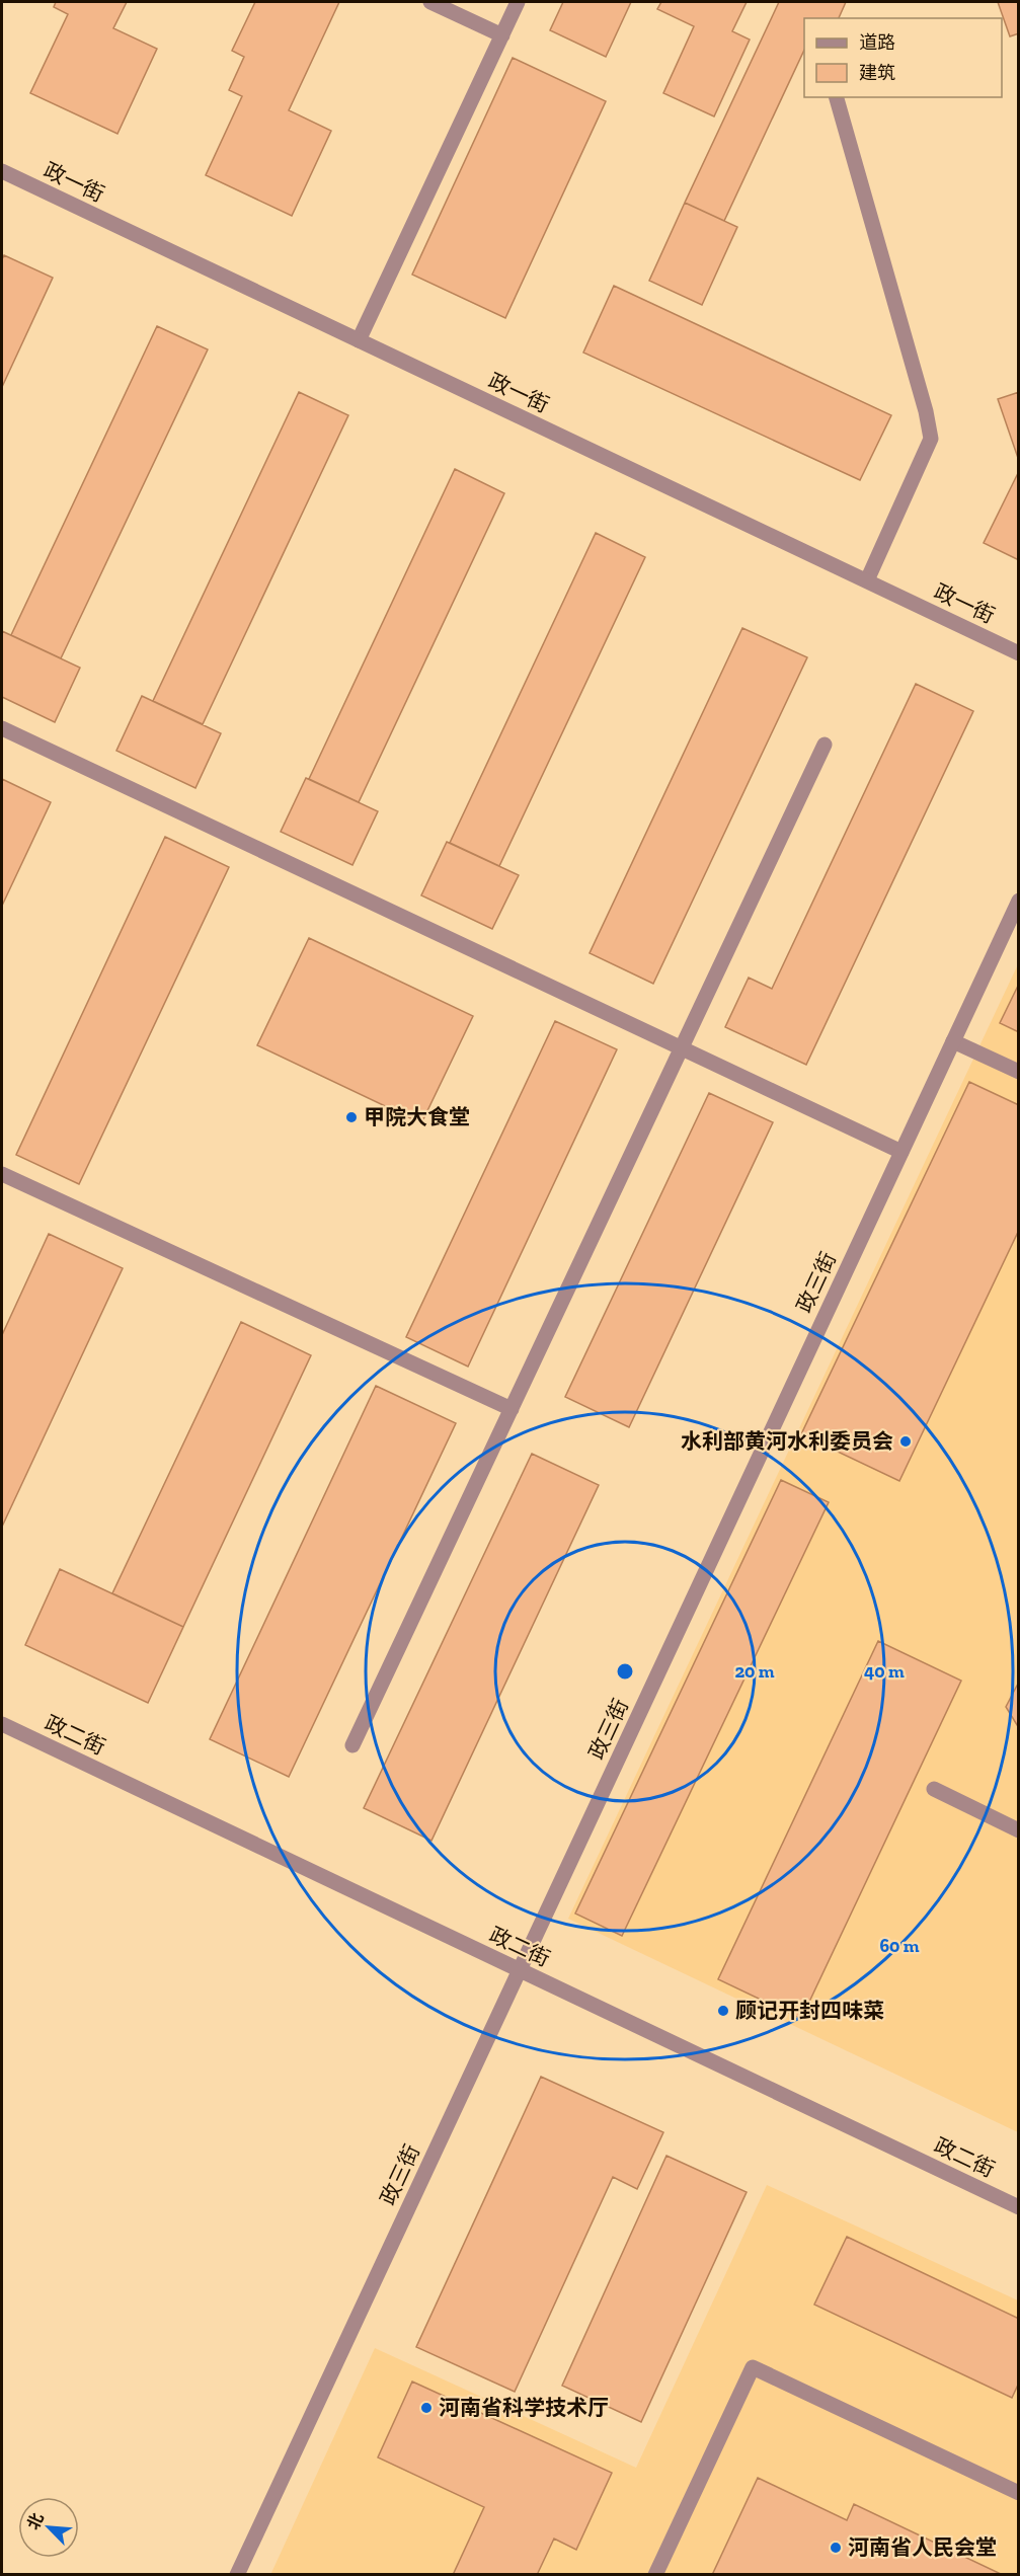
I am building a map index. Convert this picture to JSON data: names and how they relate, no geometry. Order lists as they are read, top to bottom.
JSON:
{
  "streets": {
    "street": ["政一街", "政三街", "政二街"]
  },
  "crossings": [
    ["政三街", "政二街"]
  ],
  "places": [
    "甲院大食堂",
    "水利部黄河水利委员会",
    "顾记开封四味菜",
    "河南省科学技术厅",
    "河南省人民会堂"
  ],
  "legend": ["道路", "建筑"],
  "north": "top left",
  "rings": ["20 m", "40 m", "60 m"]
}
